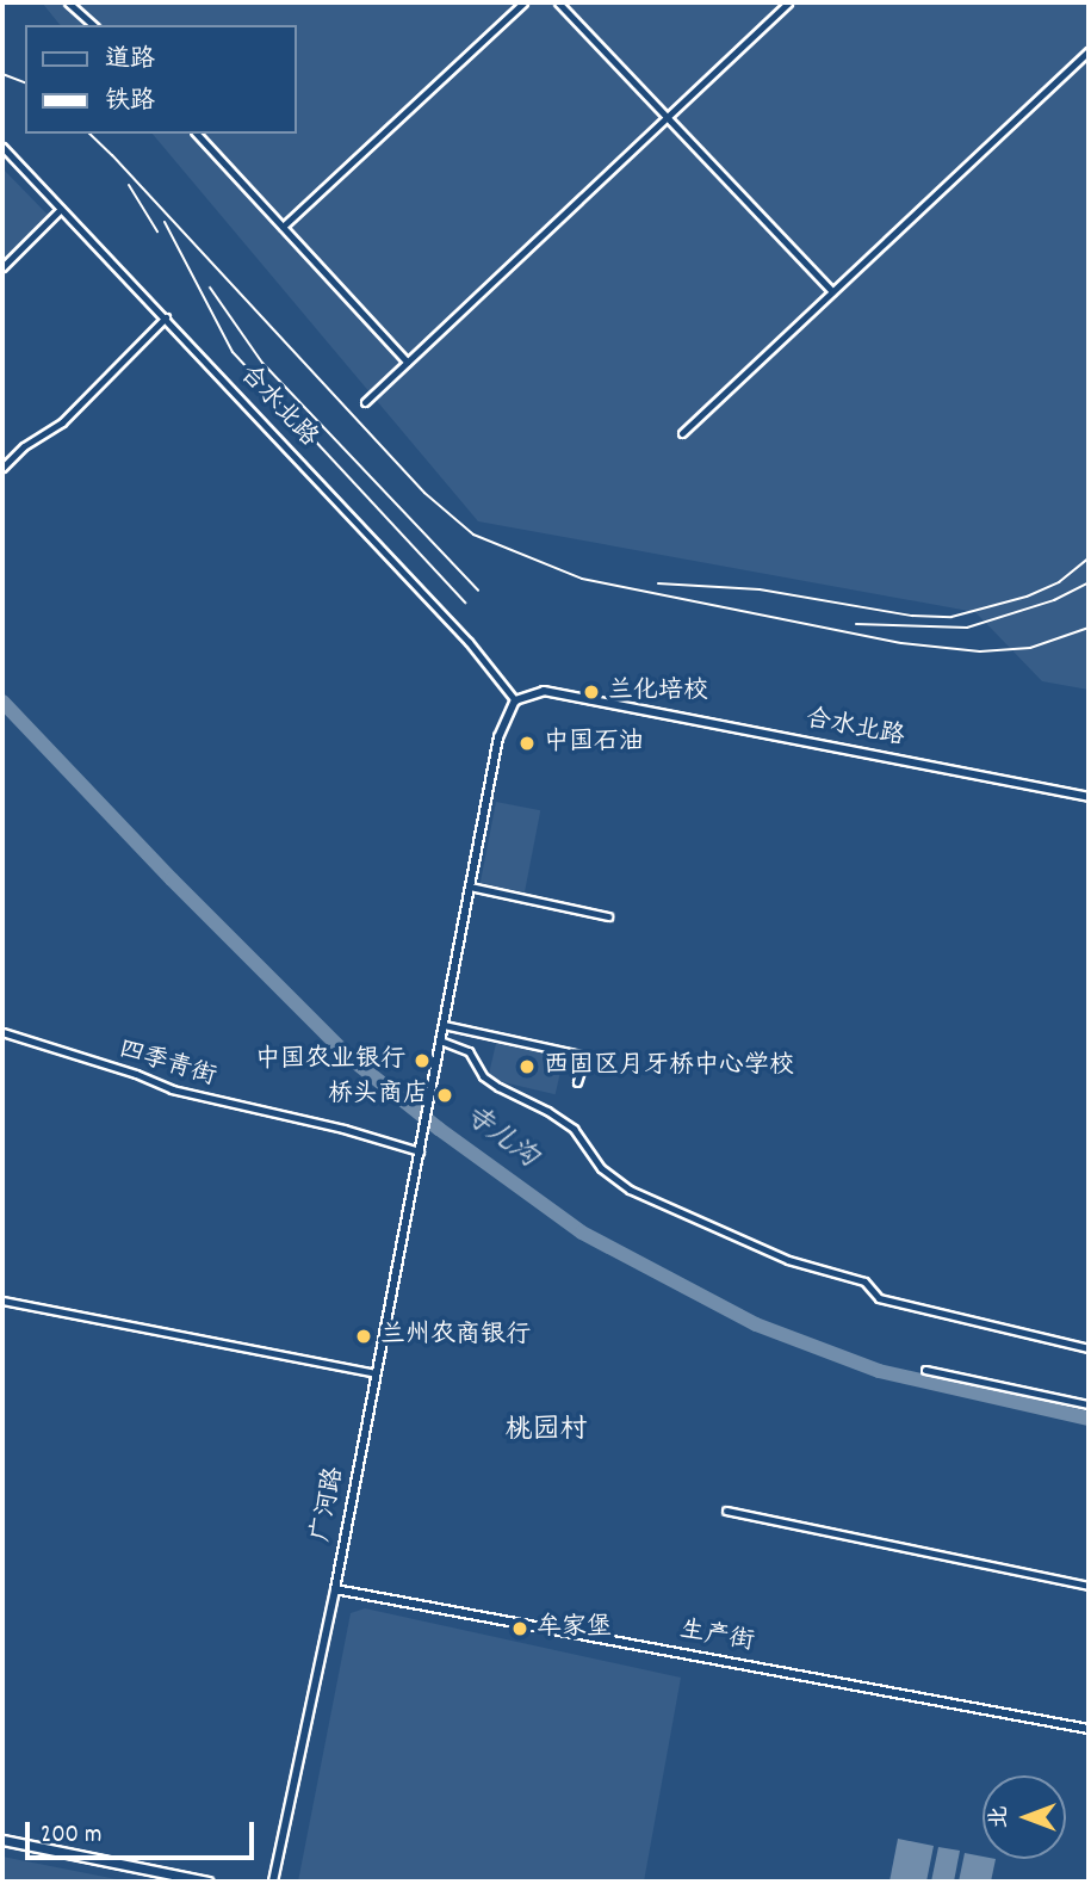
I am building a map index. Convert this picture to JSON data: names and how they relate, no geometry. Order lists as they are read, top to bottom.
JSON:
{
  "streets": {
    "street": [
      "合水北路",
      "四季青街",
      "广河路",
      "生产街"
    ]
  },
  "crossings": [
    ["四季青街", "广河路"],
    ["广河路", "生产街"]
  ],
  "districts": ["桃园村"],
  "water": ["寺儿沟"],
  "places": [
    "兰化培校",
    "中国石油",
    "中国农业银行",
    "西固区月牙桥中心学校",
    "桥头商店",
    "兰州农商银行",
    "牟家堡"
  ],
  "legend": ["道路", "铁路"],
  "scale_bar": "200 m",
  "north": "left"
}
